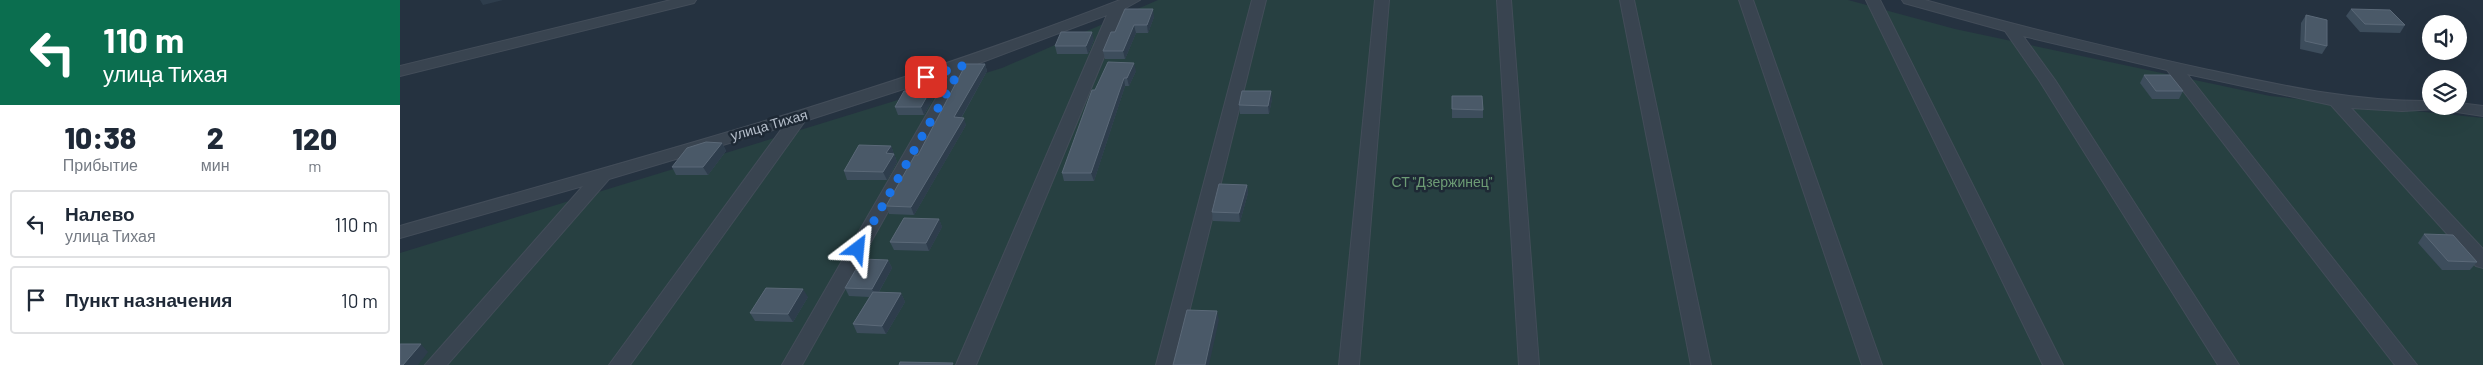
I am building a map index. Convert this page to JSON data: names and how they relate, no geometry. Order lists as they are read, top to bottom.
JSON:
{
  "streets": {
    "street": ["улица Тихая"]
  },
  "parks": ["СТ \"Дзержинец\""],
  "page": {
    "turn": ["110 m", "улица Тихая"],
    "eta": [
      "10:38",
      "Прибытие",
      "2",
      "мин",
      "120",
      "m"
    ],
    "list": [
      {
        "name": "Налево",
        "note": "улица Тихая",
        "value": "110 m"
      },
      {
        "name": "Пункт назначения",
        "value": "10 m"
      }
    ]
  }
}
